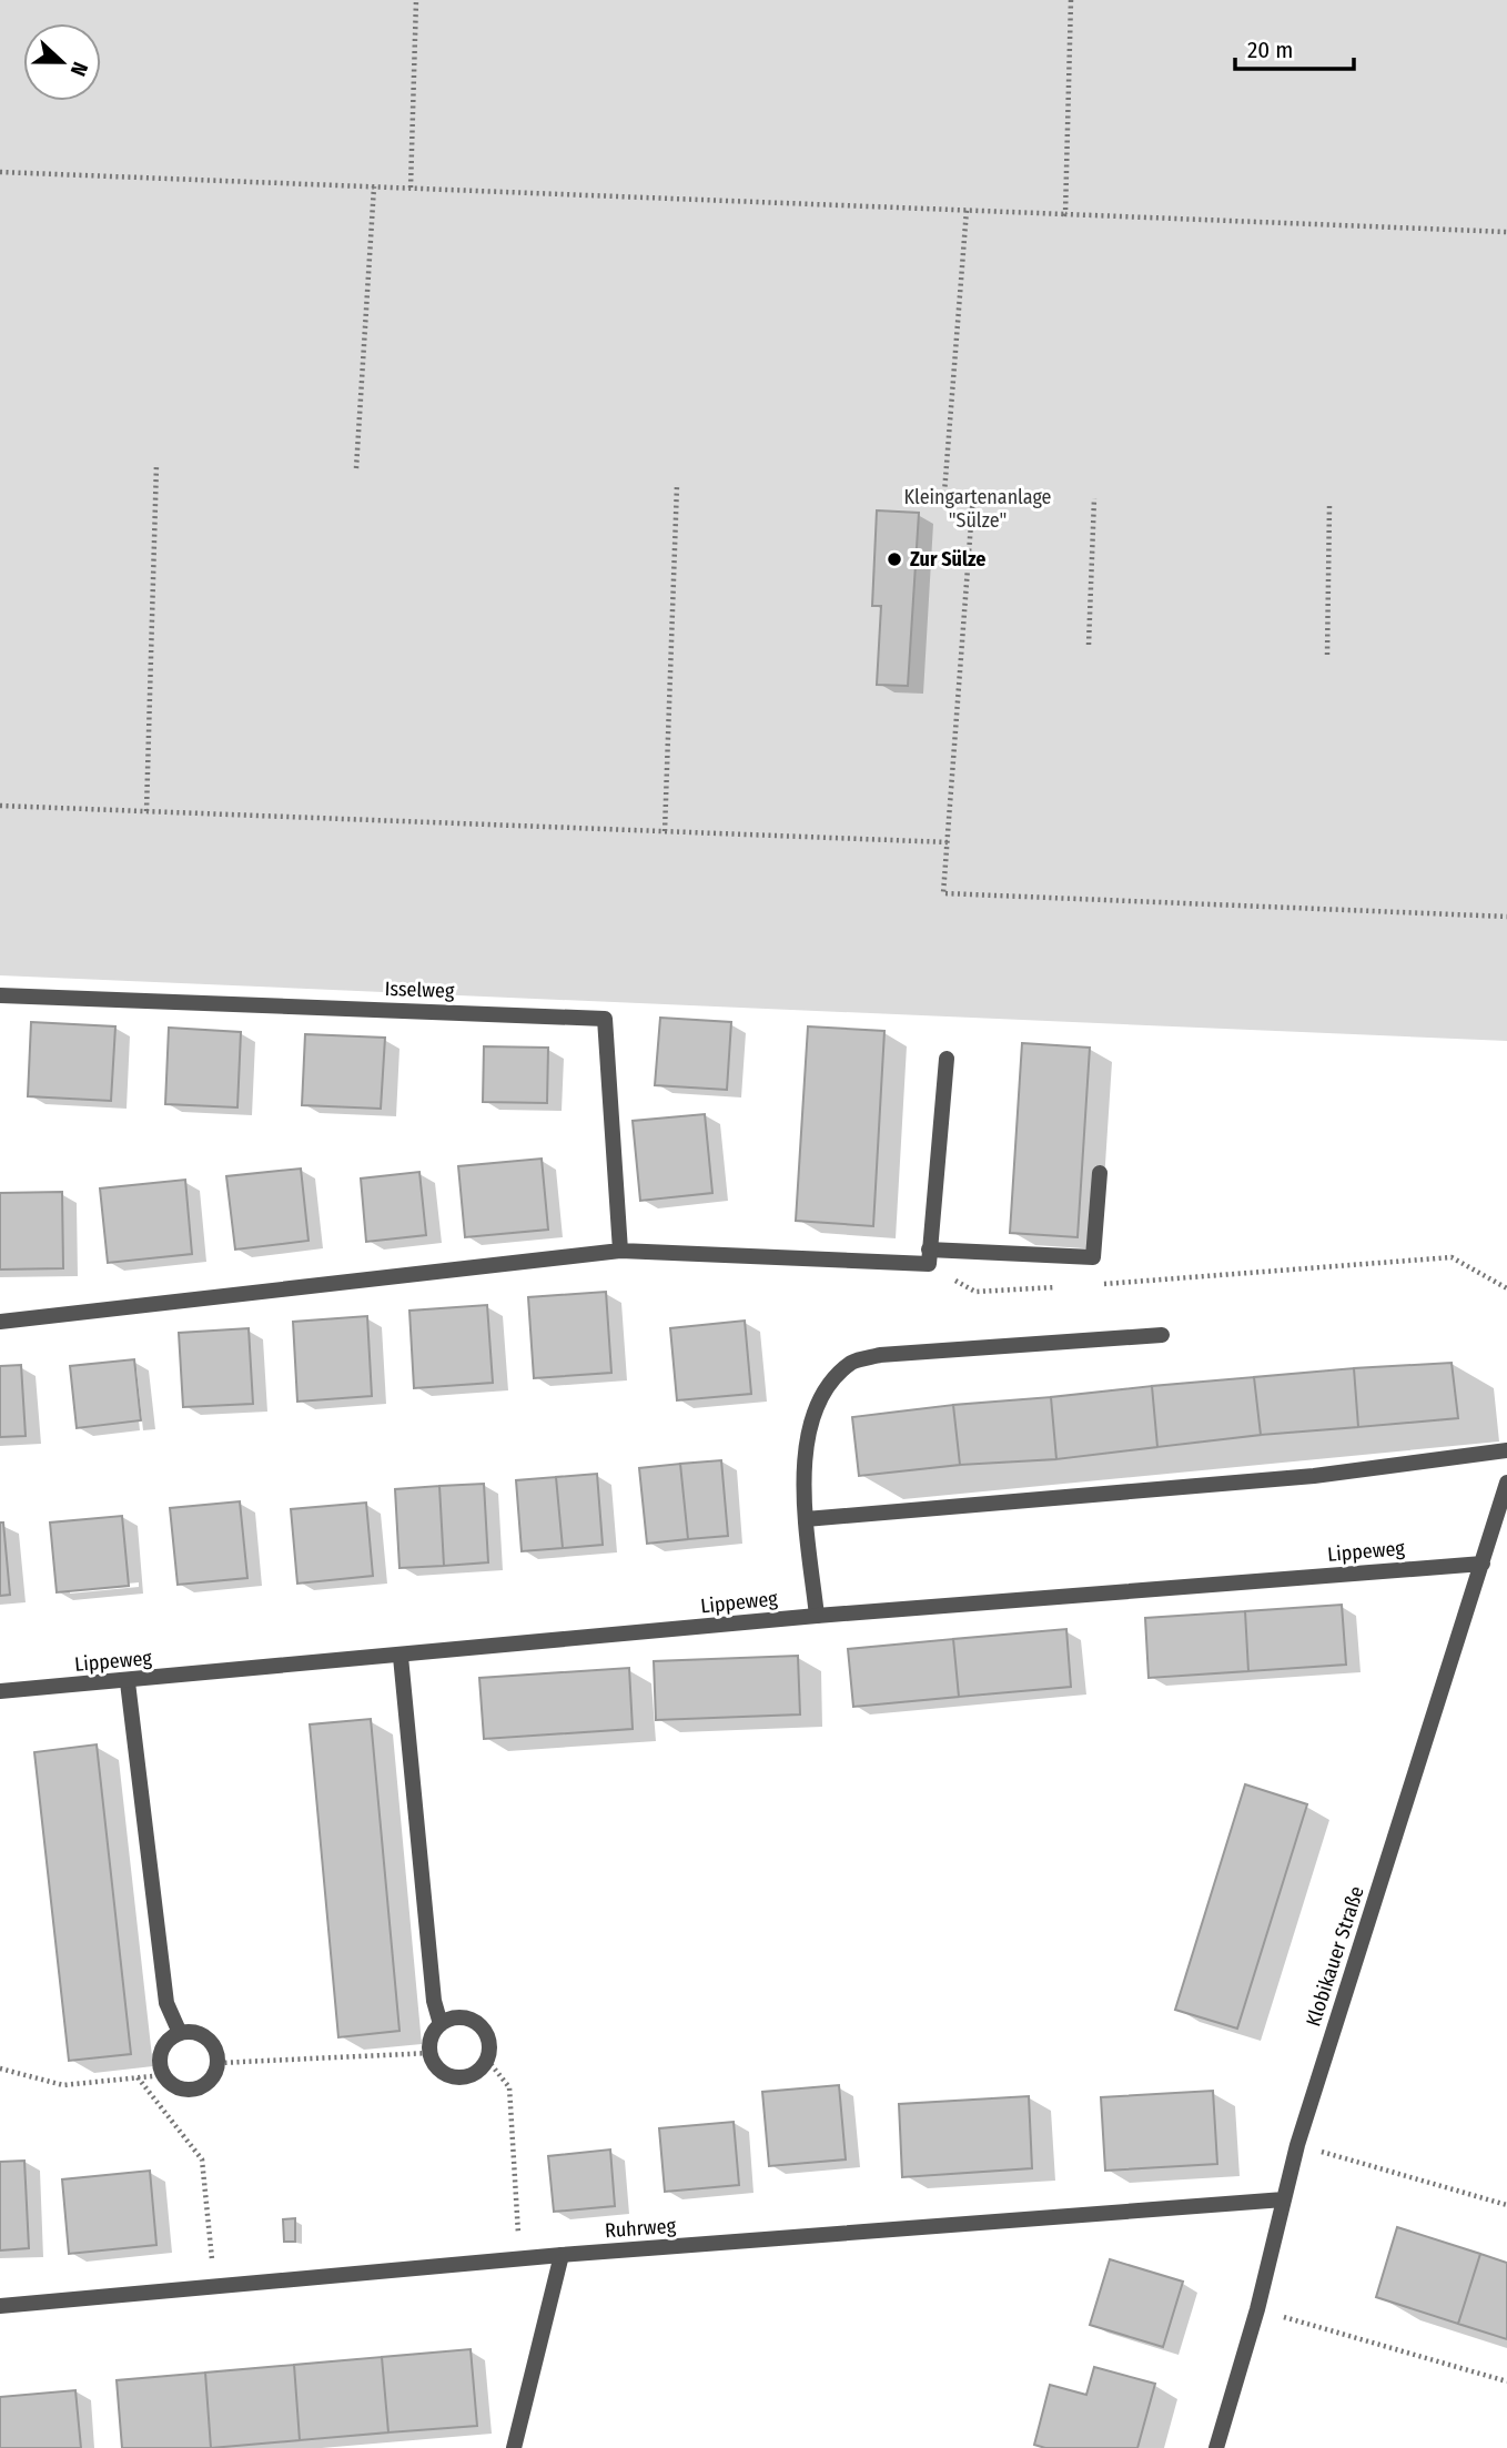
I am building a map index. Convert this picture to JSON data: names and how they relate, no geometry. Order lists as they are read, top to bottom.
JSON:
{
  "streets": {
    "street": [
      "Isselweg",
      "Lippeweg",
      "Klobikauer Straße",
      "Ruhrweg"
    ]
  },
  "crossings": [
    ["Lippeweg", "Klobikauer Straße"],
    ["Klobikauer Straße", "Ruhrweg"]
  ],
  "parks": ["Kleingartenanlage \"Sülze\""],
  "places": ["Zur Sülze"],
  "scale_bar": "20 m",
  "north": "right"
}
